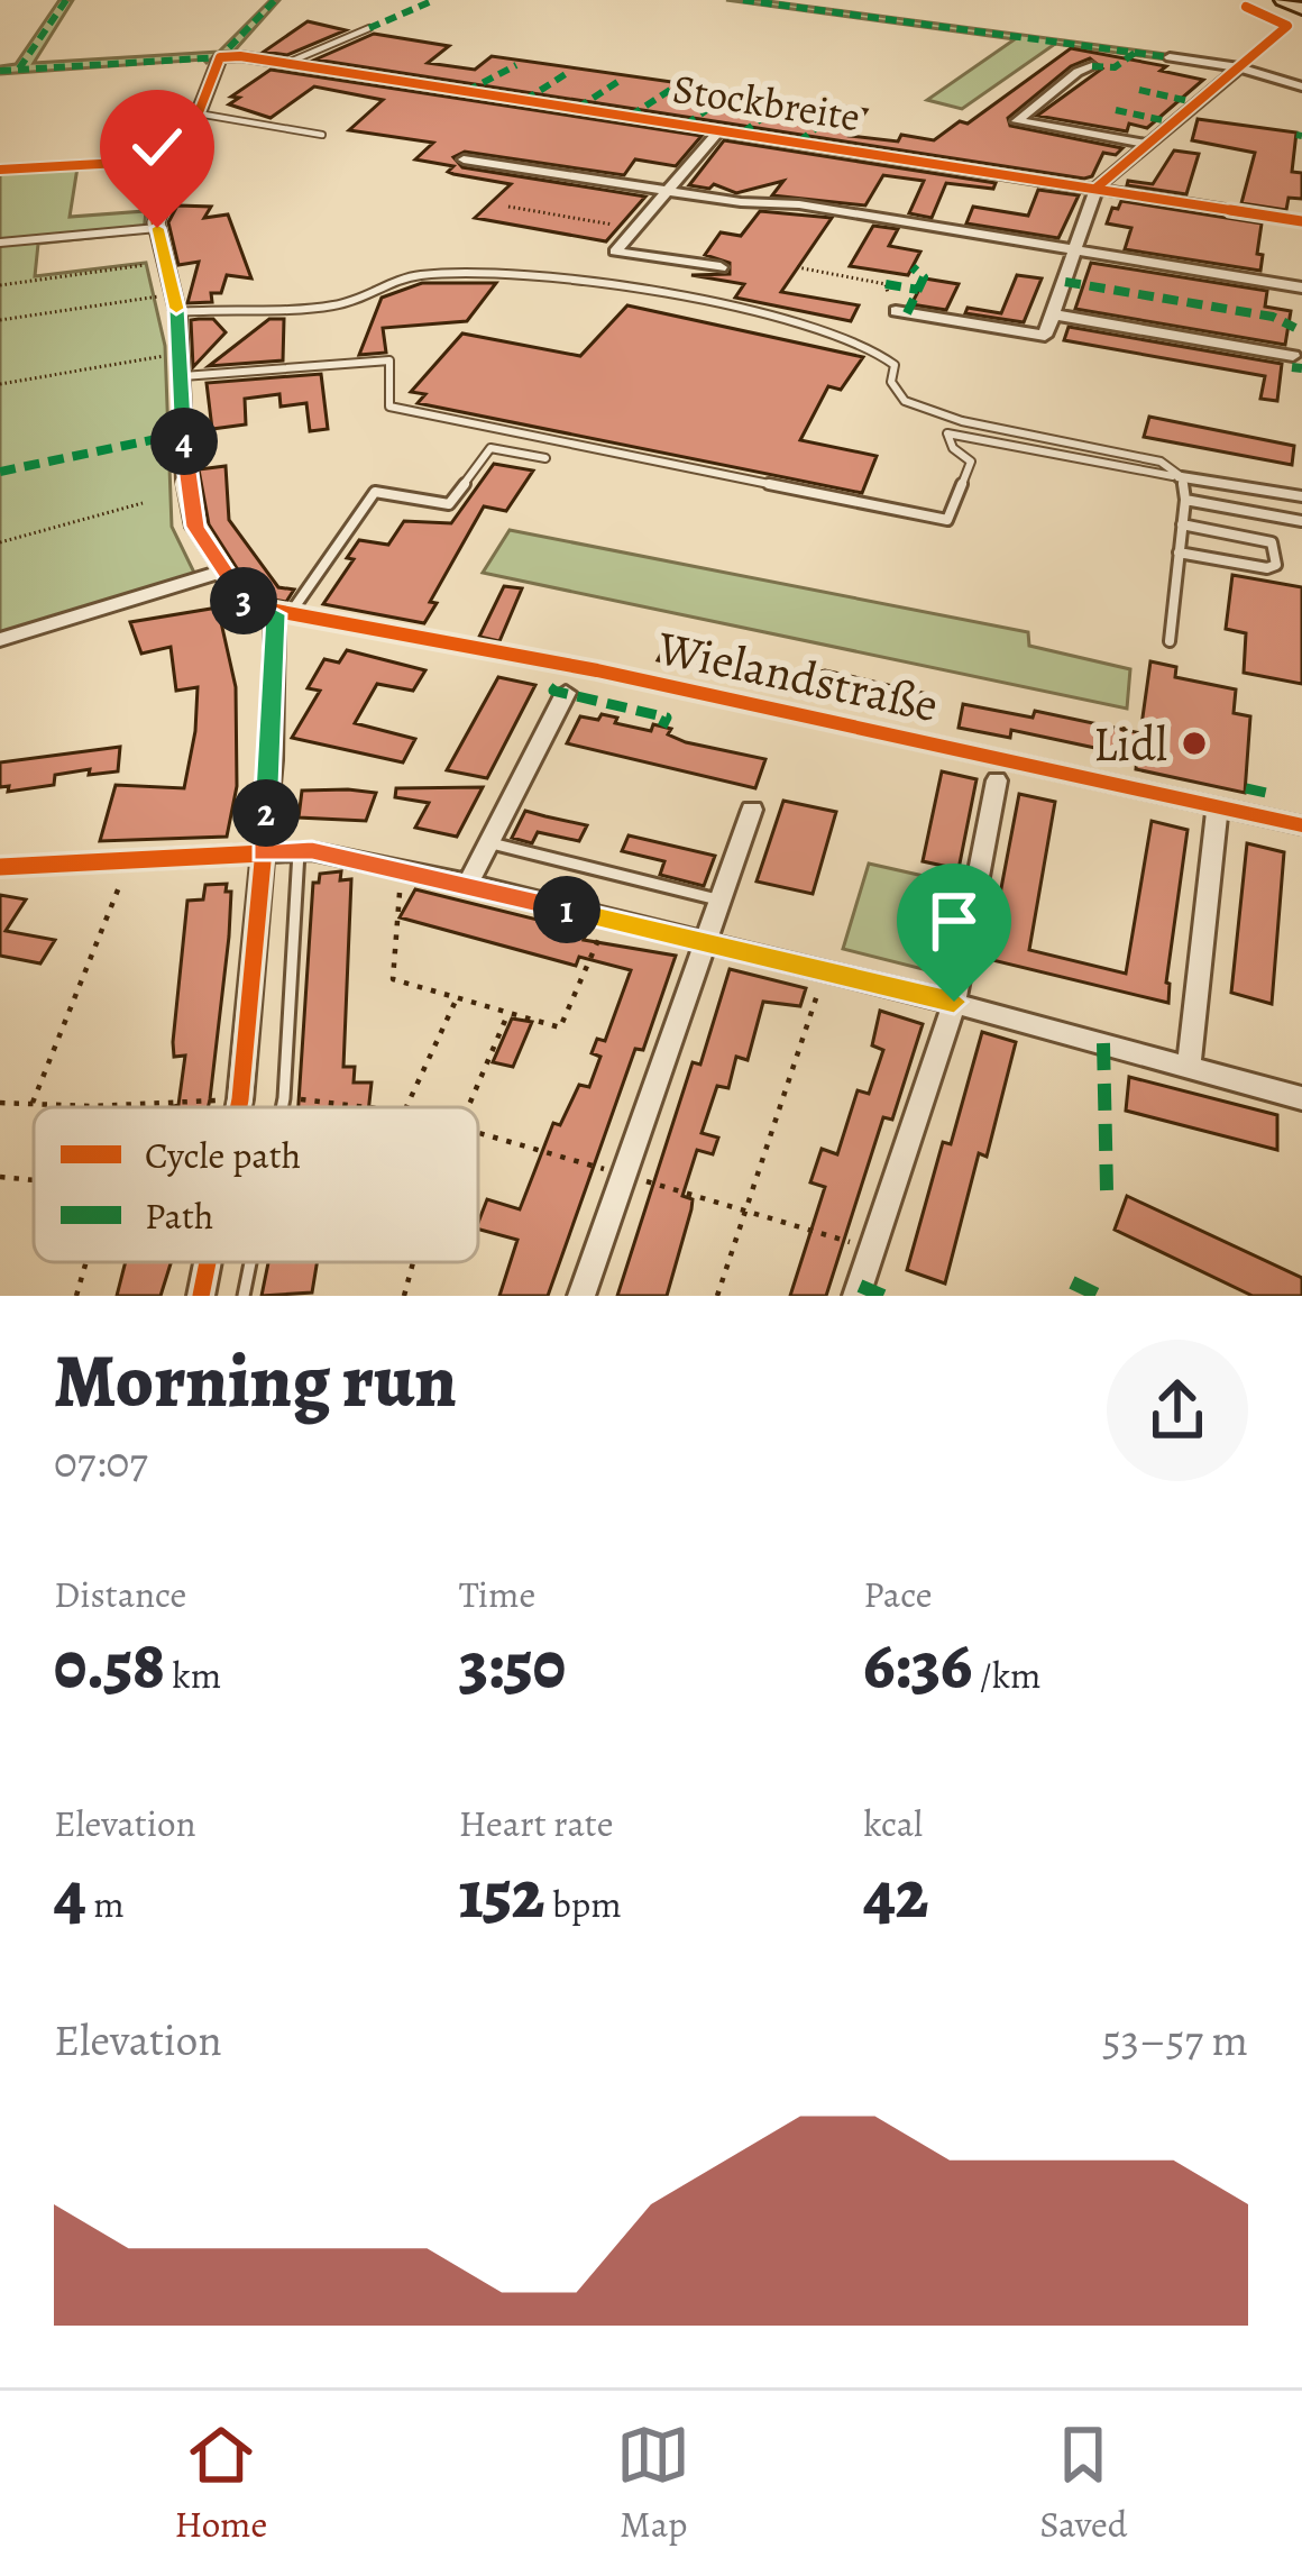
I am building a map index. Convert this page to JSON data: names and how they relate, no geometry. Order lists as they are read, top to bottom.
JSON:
{
  "streets": {
    "street": ["Stockbreite", "Wielandstraße"]
  },
  "places": ["Lidl"],
  "legend": ["Cycle path", "Path"],
  "page": {
    "pins": [
      "4",
      "3",
      "2",
      "1"
    ],
    "heading": ["Morning run", "07:07"],
    "stats": [
      ["Distance", "0.58 km"],
      ["Time", "3:50"],
      ["Pace", "6:36 /km"],
      ["Elevation", "4 m"],
      ["Heart rate", "152 bpm"],
      ["kcal", "42"]
    ],
    "chart": ["Elevation", "53–57 m"],
    "tabs": ["Home", "Map", "Saved"]
  }
}
